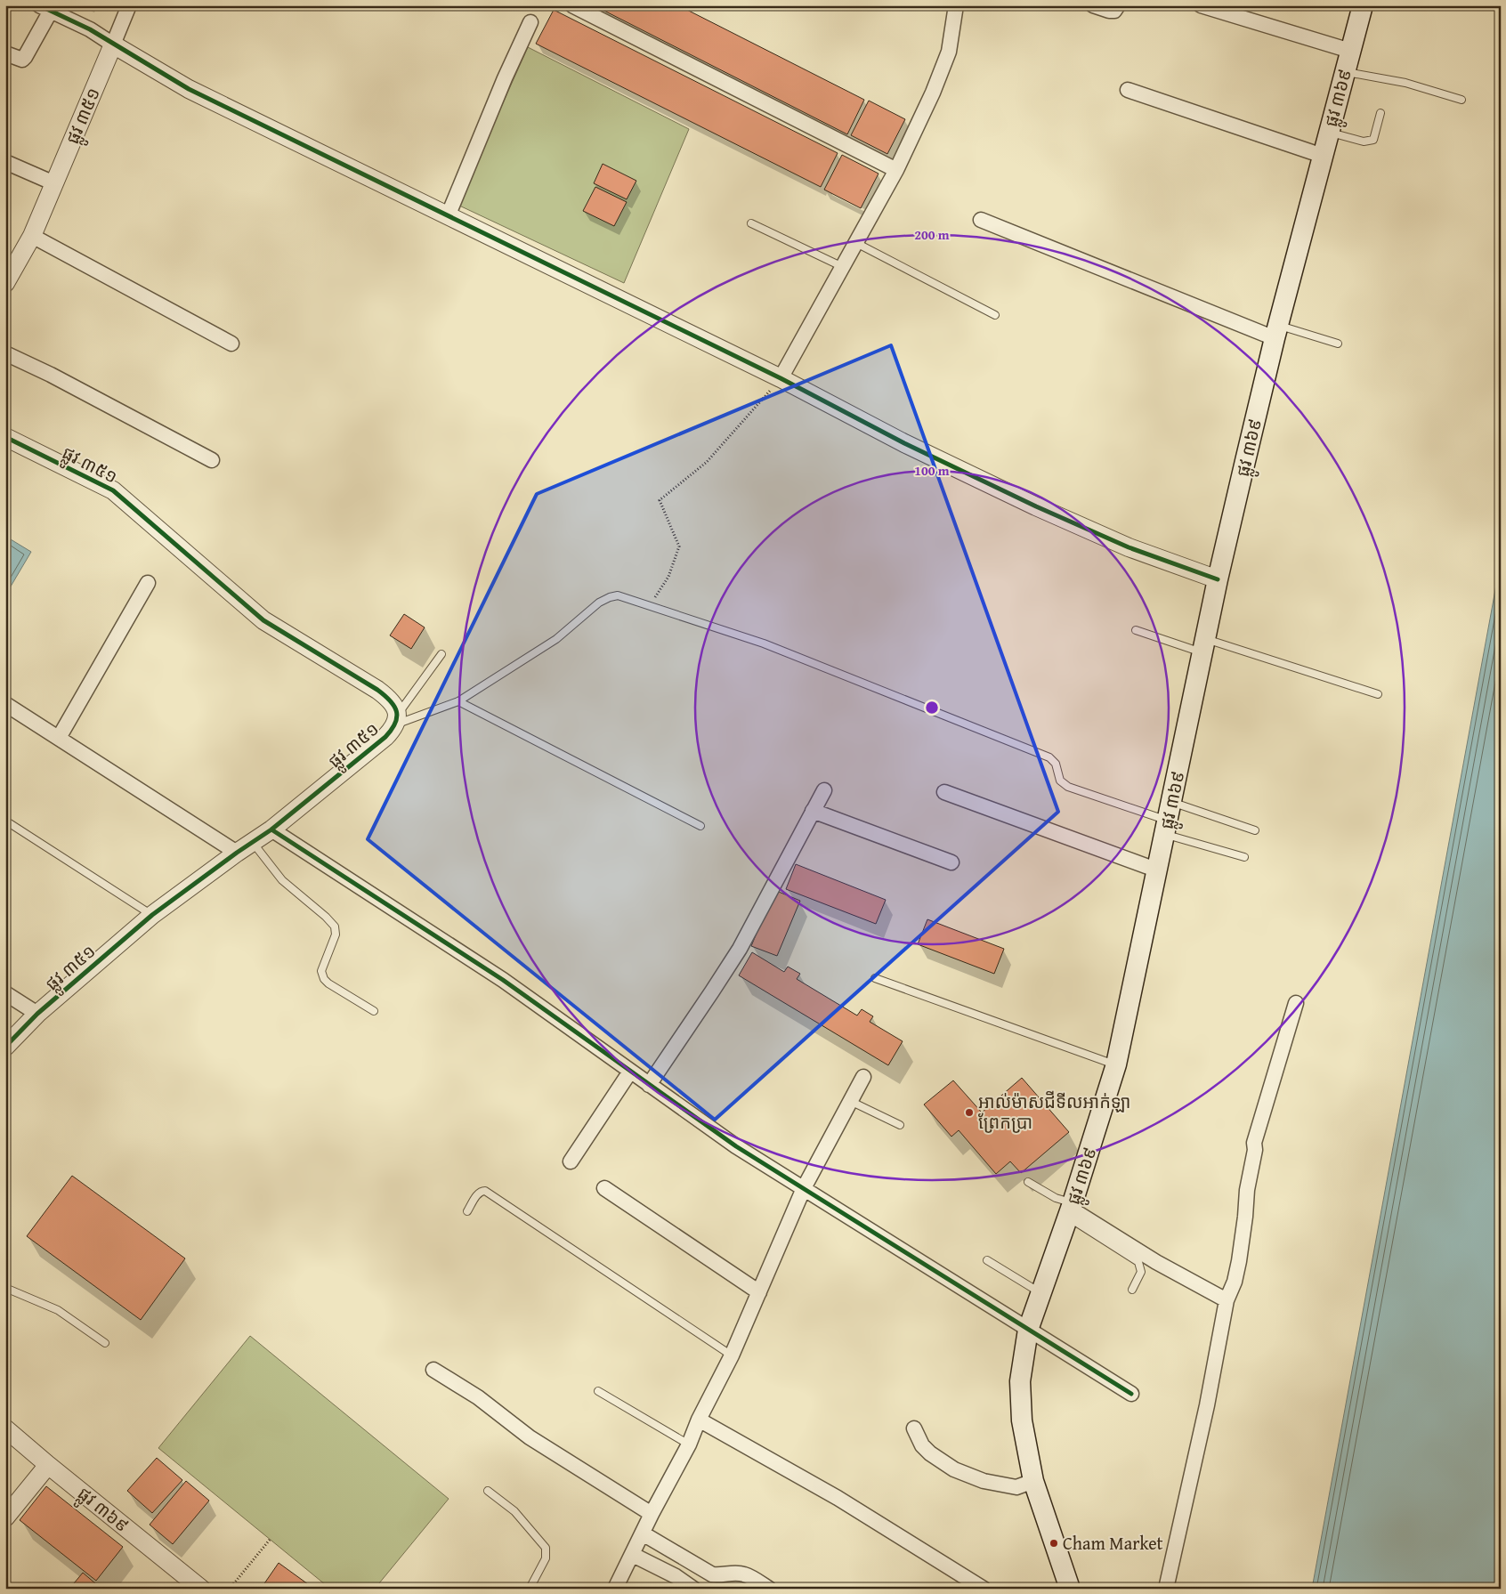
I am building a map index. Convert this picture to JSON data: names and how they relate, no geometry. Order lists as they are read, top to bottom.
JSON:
{
  "streets": {
    "main road": ["ផ្លូវ ៣៦៩"],
    "street": ["ផ្លូវ ៣៥១"]
  },
  "places": ["អាល់ម៉ាសជីទីលអាក់ឡា ព្រែកប្រា", "Cham Market"],
  "rings": ["200 m", "100 m"]
}
